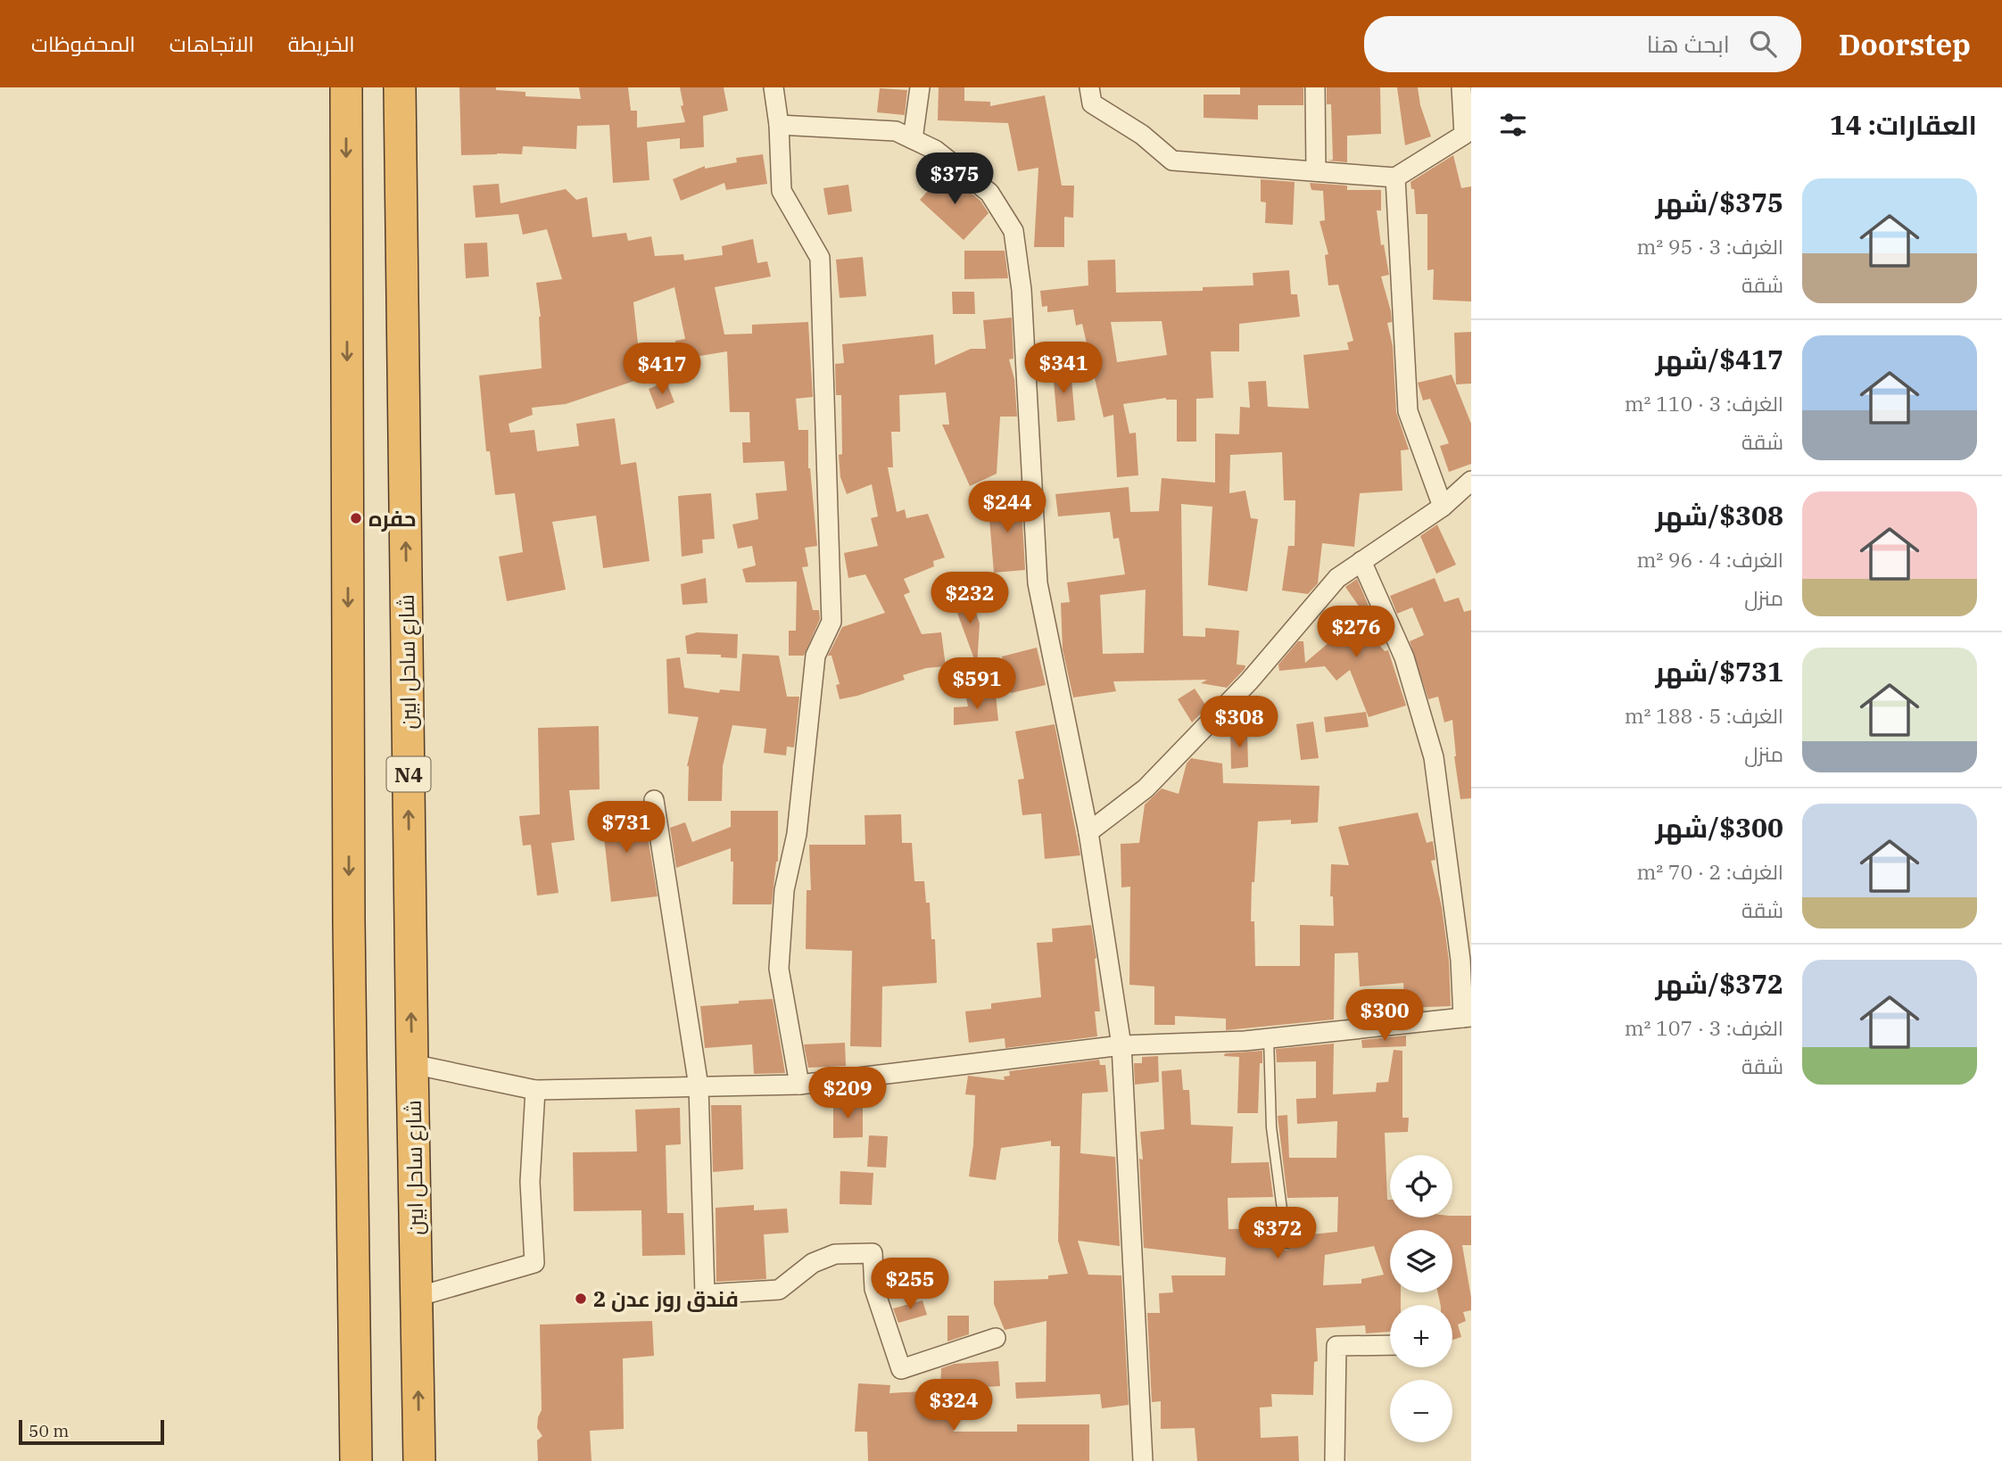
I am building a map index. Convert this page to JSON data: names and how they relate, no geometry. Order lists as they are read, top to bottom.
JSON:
{
  "streets": {
    "highway": ["شارع ساحل ابين", "N4"]
  },
  "places": ["حفره", "فندق روز عدن 2"],
  "scale_bar": "50 m",
  "page": {
    "header": "Doorstep",
    "search": "ابحث هنا",
    "nav": ["الخريطة", "الاتجاهات", "المحفوظات"],
    "heading": "العقارات: 14",
    "price": [
      "$375",
      "$341",
      "$417",
      "$244",
      "$232",
      "$276",
      "$591",
      "$308",
      "$731",
      "$300",
      "$209",
      "$372",
      "$255",
      "$324"
    ],
    "list": [
      {
        "name": "$375/شهر",
        "note": "الغرف: 3 · 95 m² · شقة"
      },
      {
        "name": "$417/شهر",
        "note": "الغرف: 3 · 110 m² · شقة"
      },
      {
        "name": "$308/شهر",
        "note": "الغرف: 4 · 96 m² · منزل"
      },
      {
        "name": "$731/شهر",
        "note": "الغرف: 5 · 188 m² · منزل"
      },
      {
        "name": "$300/شهر",
        "note": "الغرف: 2 · 70 m² · شقة"
      },
      {
        "name": "$372/شهر",
        "note": "الغرف: 3 · 107 m² · شقة"
      }
    ],
    "map_buttons": ["+", "−"],
    "scale": "50 m"
  }
}
